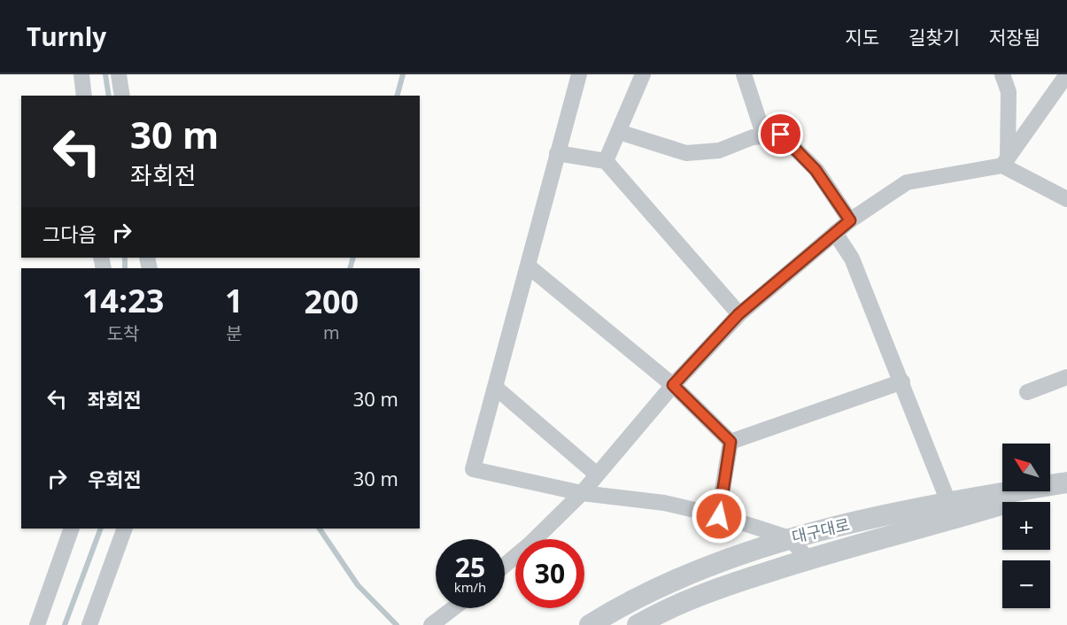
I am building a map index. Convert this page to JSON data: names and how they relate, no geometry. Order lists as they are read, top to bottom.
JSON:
{
  "streets": {
    "street": ["대구대로"]
  },
  "north": "top left",
  "page": {
    "header": "Turnly",
    "nav": ["지도", "길찾기", "저장됨"],
    "turn": ["30 m", "좌회전"],
    "then": "그다음",
    "eta": [
      "14:23",
      "도착",
      "1",
      "분",
      "200",
      "m"
    ],
    "list": [
      {
        "name": "좌회전",
        "value": "30 m"
      },
      {
        "name": "우회전",
        "value": "30 m"
      }
    ],
    "map_buttons": ["+", "−"],
    "speed": "25 km/h",
    "limit": "30"
  }
}
